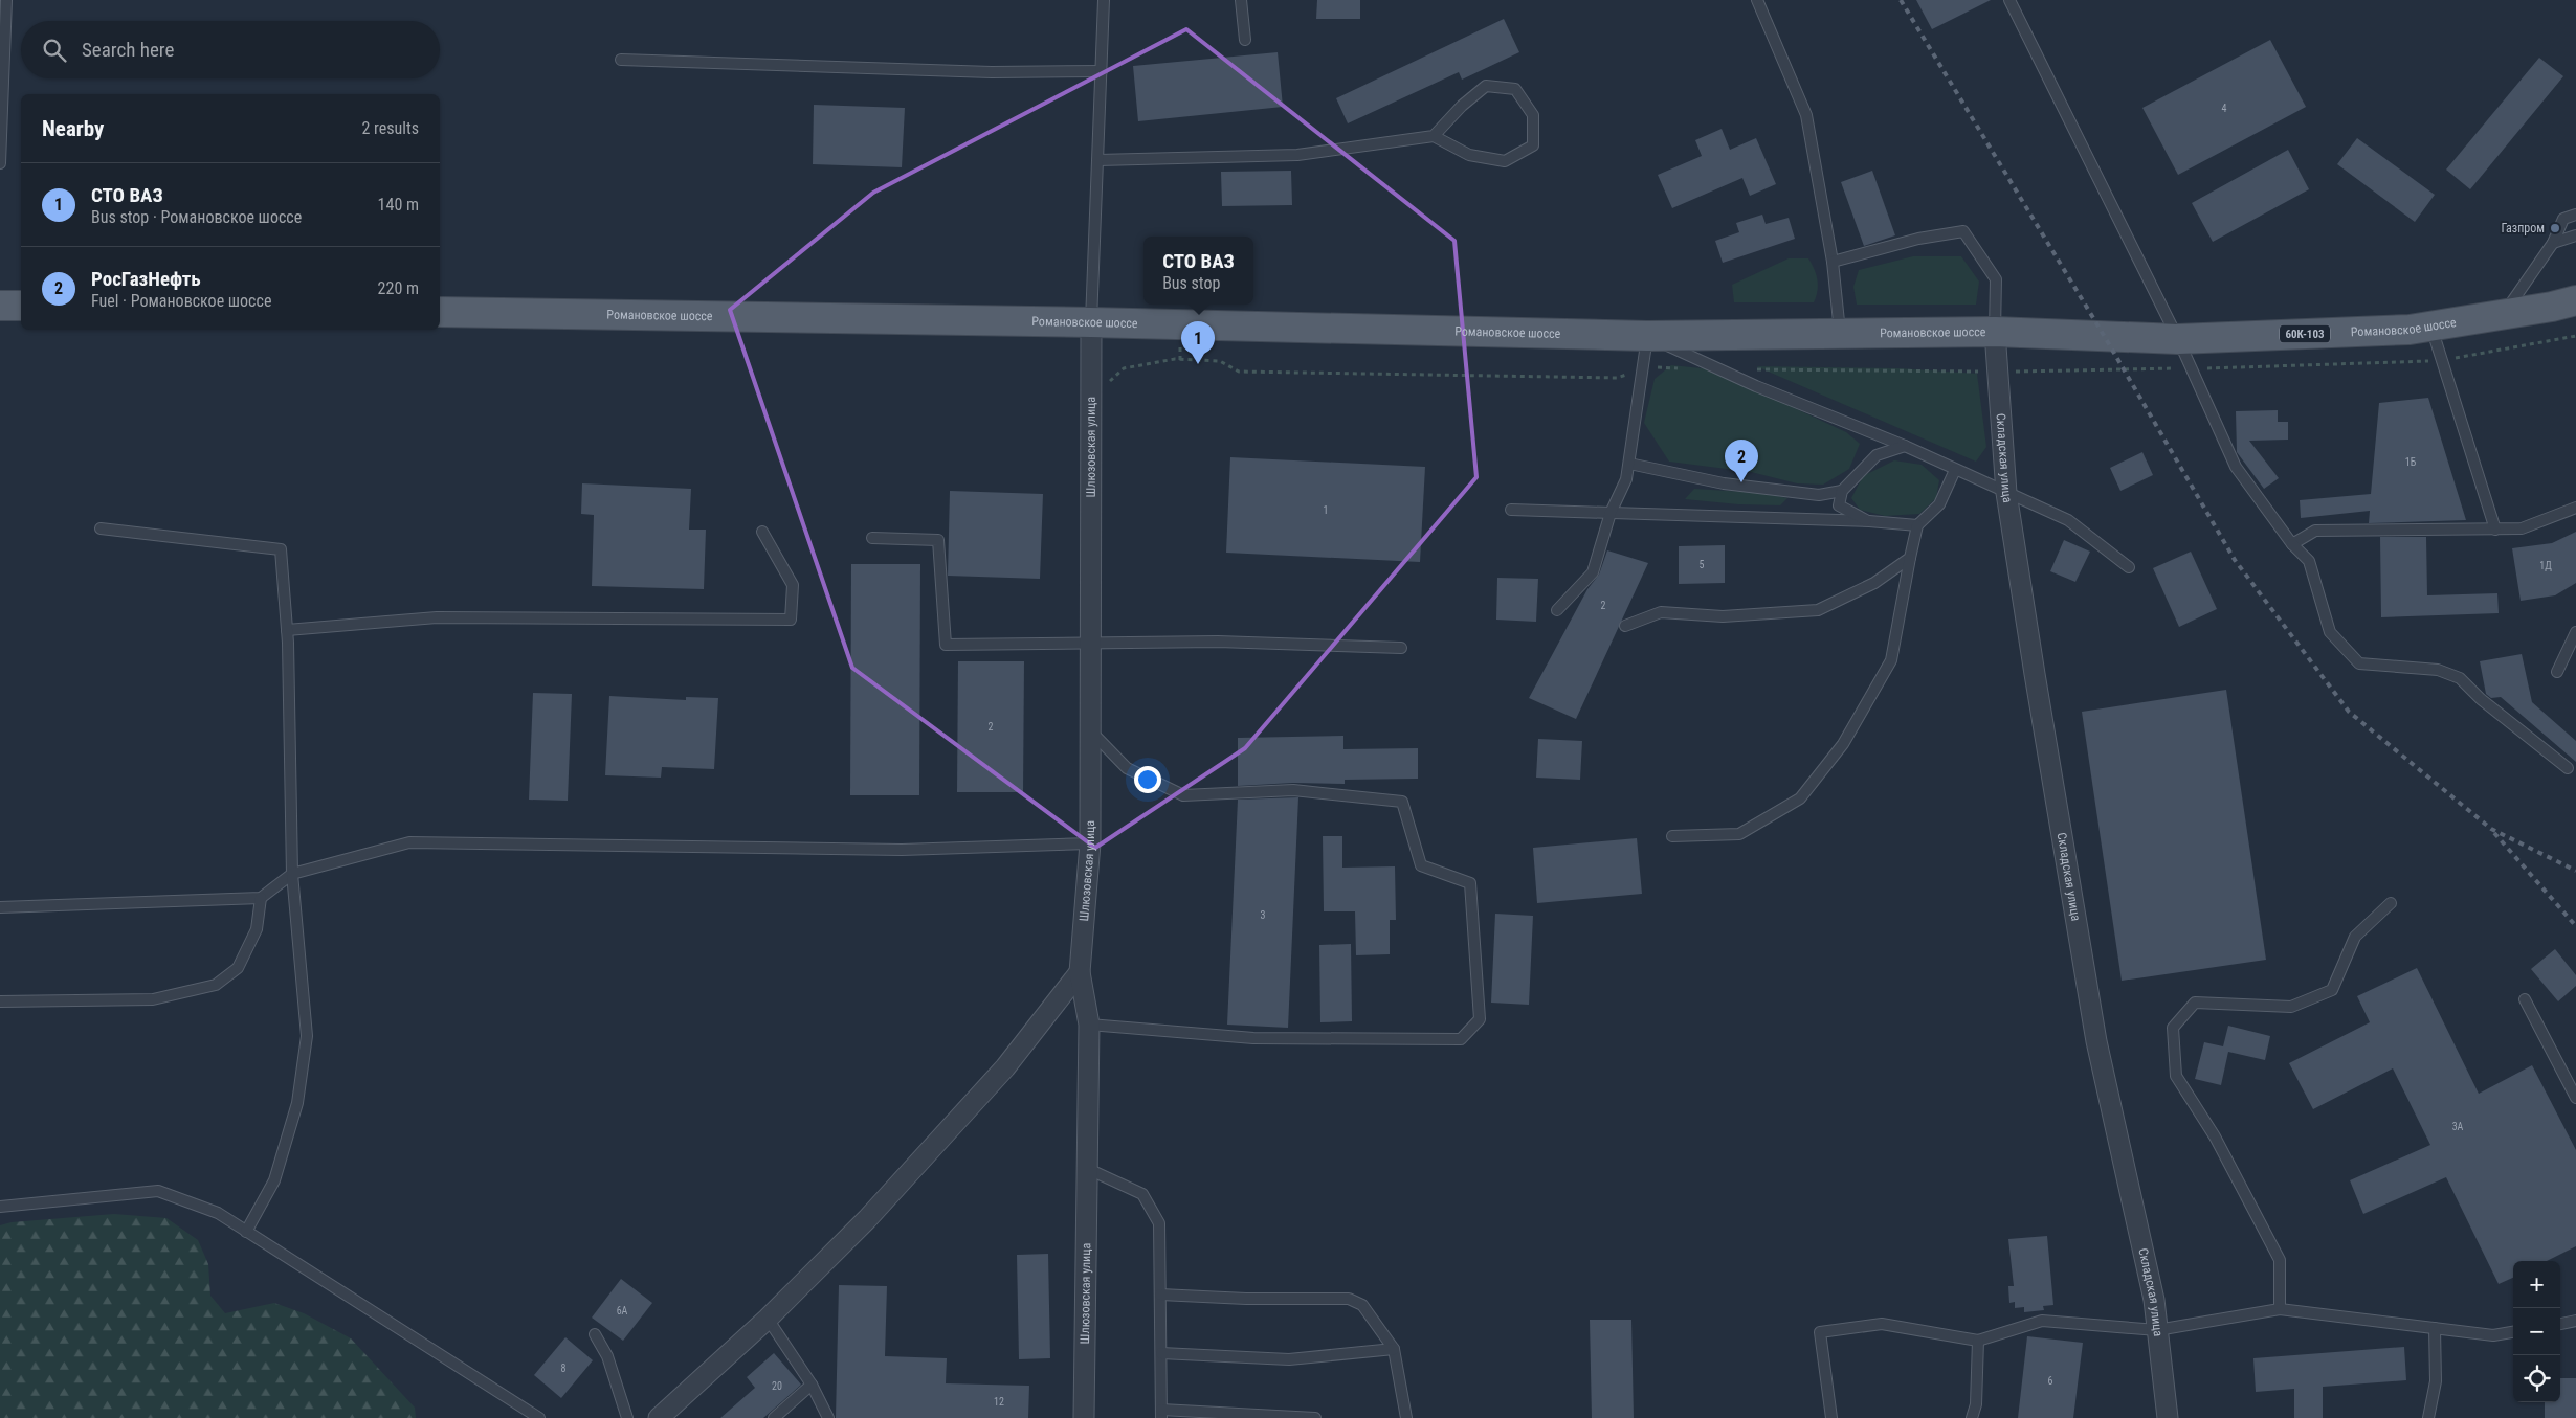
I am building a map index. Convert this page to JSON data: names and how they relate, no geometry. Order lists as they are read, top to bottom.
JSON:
{
  "streets": {
    "main road": ["Романовское шоссе", "60К-103"],
    "street": ["Шлюзовская улица", "Складская улица"]
  },
  "crossings": [
    ["Романовское шоссе", "Шлюзовская улица"],
    ["Романовское шоссе", "Складская улица"]
  ],
  "places": ["Газпром"],
  "house_numbers": [
    "4",
    "1Б",
    "1",
    "5",
    "1Д",
    "2",
    "2",
    "3",
    "3А",
    "6А",
    "8",
    "6",
    "20",
    "12"
  ],
  "page": {
    "search": "Search here",
    "heading": ["Nearby", "2 results"],
    "list": [
      {
        "mark": "1",
        "name": "СТО ВАЗ",
        "note": "Bus stop · Романовское шоссе",
        "value": "140 m"
      },
      {
        "mark": "2",
        "name": "РосГазНефть",
        "note": "Fuel · Романовское шоссе",
        "value": "220 m"
      }
    ],
    "popup": ["СТО ВАЗ", "Bus stop"],
    "pins": ["1", "2"],
    "map_buttons": ["+", "−"]
  }
}
